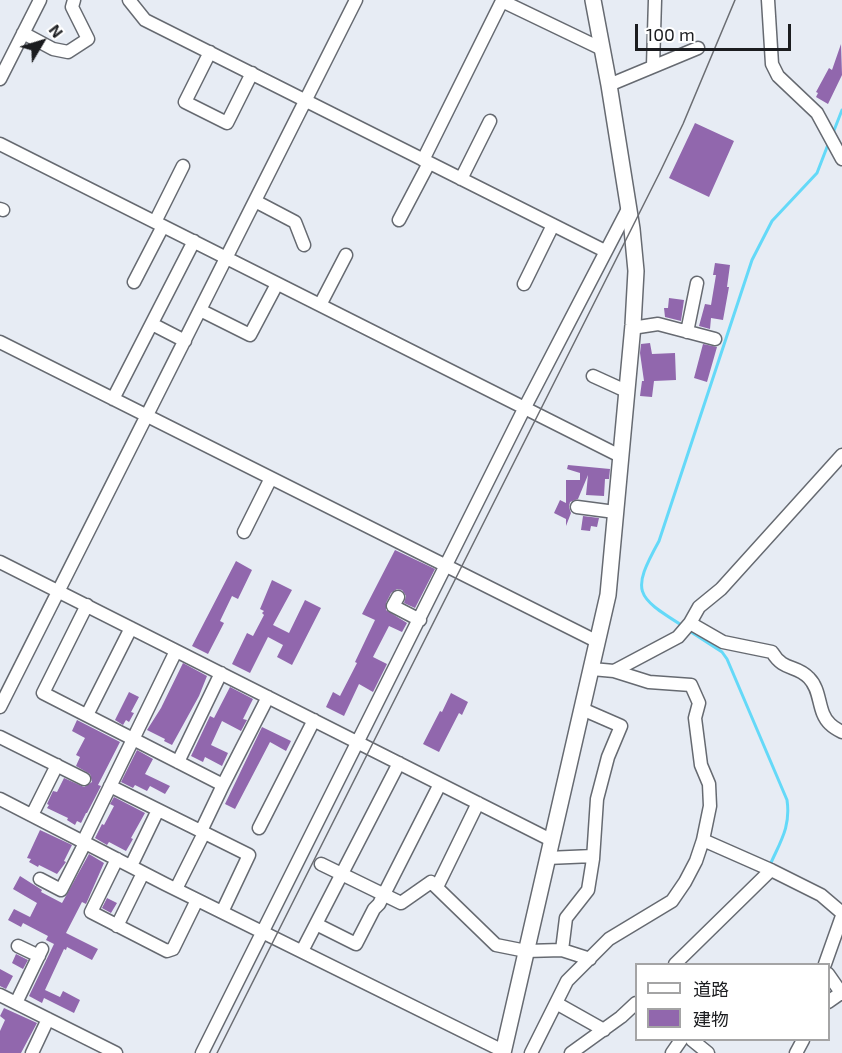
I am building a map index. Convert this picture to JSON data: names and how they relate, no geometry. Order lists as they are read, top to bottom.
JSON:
{
  "legend": ["道路", "建物"],
  "scale_bar": "100 m",
  "north": "top right"
}
